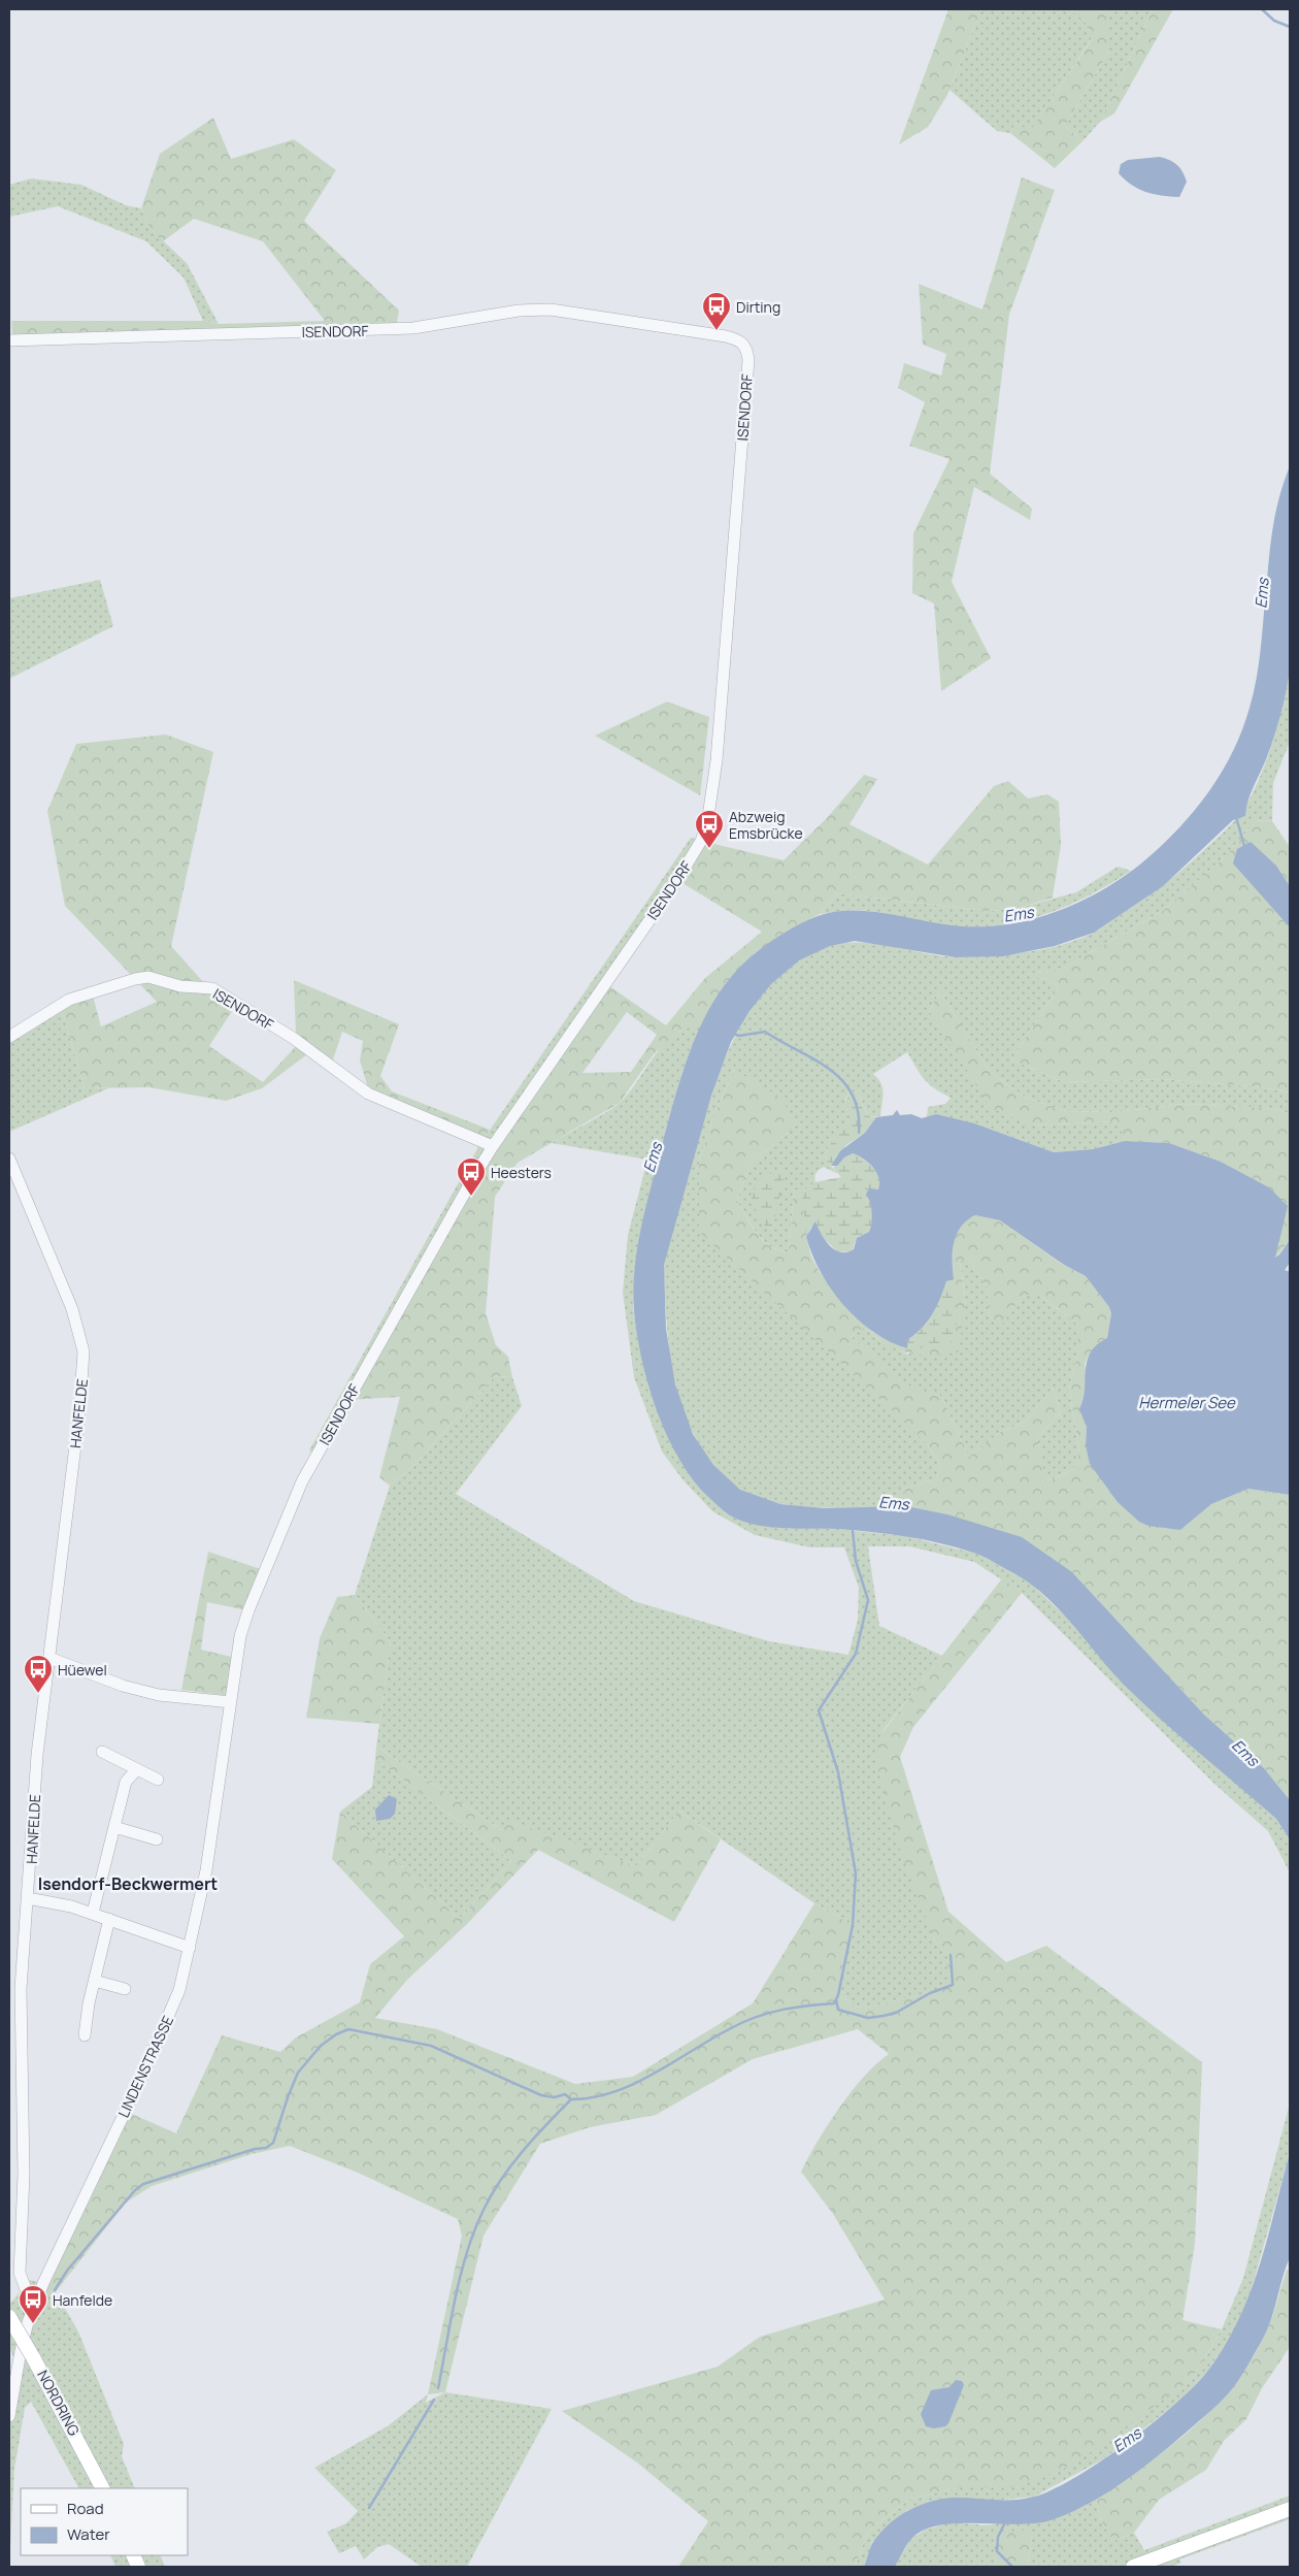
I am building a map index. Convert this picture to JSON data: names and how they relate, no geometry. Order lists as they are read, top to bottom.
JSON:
{
  "streets": {
    "main road": ["NORDRING"],
    "street": ["ISENDORF", "HANFELDE", "LINDENSTRASSE"]
  },
  "crossings": [
    ["ISENDORF", "LINDENSTRASSE"],
    ["HANFELDE", "LINDENSTRASSE"]
  ],
  "districts": ["Isendorf-Beckwermert"],
  "water": ["Ems", "Hermeler See"],
  "places": {
    "bus stop": [
      "Dirting",
      "Abzweig Emsbrücke",
      "Heesters",
      "Hüewel",
      "Hanfelde"
    ]
  },
  "legend": ["Road", "Water"]
}
